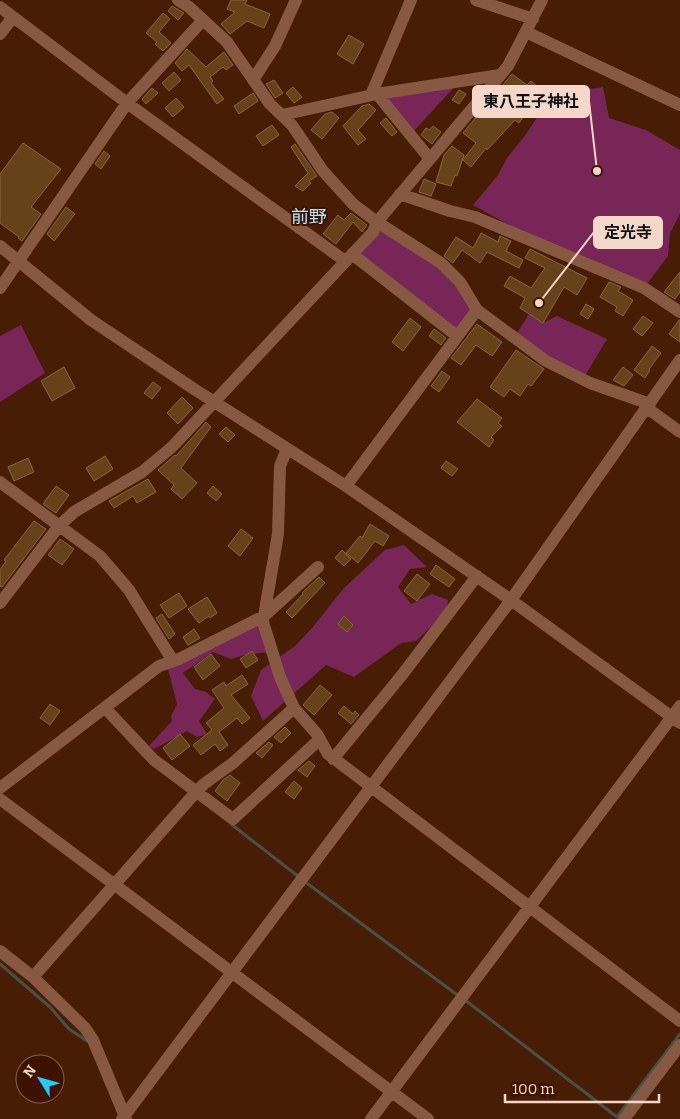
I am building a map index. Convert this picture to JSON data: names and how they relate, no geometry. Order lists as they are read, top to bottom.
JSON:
{
  "districts": ["前野"],
  "places": ["東八王子神社", "定光寺"],
  "scale_bar": "100 m",
  "north": "top left"
}
